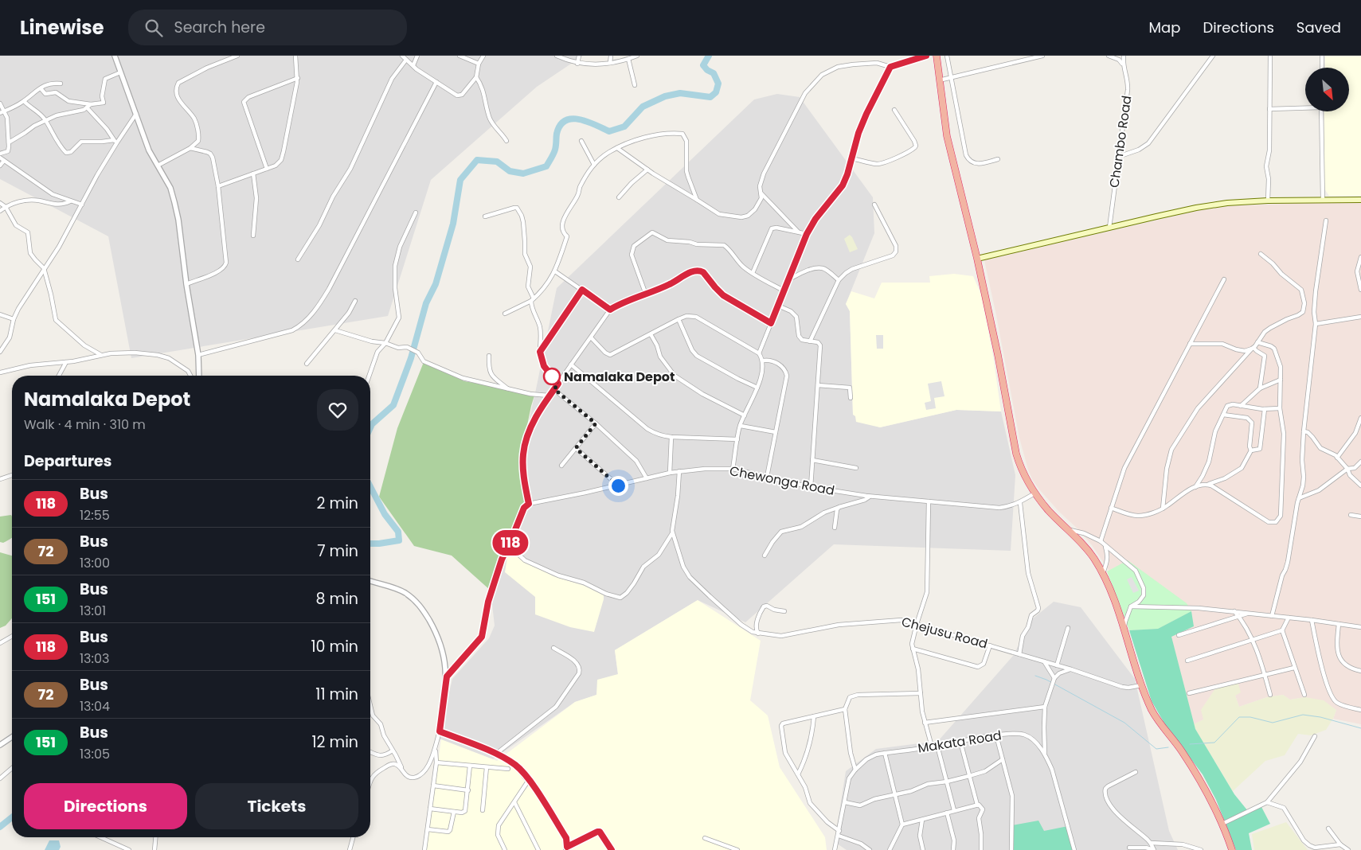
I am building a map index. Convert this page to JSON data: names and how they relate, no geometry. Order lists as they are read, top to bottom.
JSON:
{
  "streets": {
    "street": [
      "Chambo Road",
      "Chewonga Road",
      "Chejusu Road",
      "Makata Road"
    ]
  },
  "places": ["Namalaka Depot"],
  "lines": ["bus line 118"],
  "north": "bottom right",
  "page": {
    "header": "Linewise",
    "search": "Search here",
    "nav": ["Map", "Directions", "Saved"],
    "on_map": "118",
    "heading": [
      ["Namalaka Depot", "Walk · 4 min · 310 m"],
      "Departures"
    ],
    "list": [
      {
        "mark": "118",
        "name": "Bus",
        "note": "12:55",
        "value": "2 min"
      },
      {
        "mark": "72",
        "name": "Bus",
        "note": "13:00",
        "value": "7 min"
      },
      {
        "mark": "151",
        "name": "Bus",
        "note": "13:01",
        "value": "8 min"
      },
      {
        "mark": "118",
        "name": "Bus",
        "note": "13:03",
        "value": "10 min"
      },
      {
        "mark": "72",
        "name": "Bus",
        "note": "13:04",
        "value": "11 min"
      },
      {
        "mark": "151",
        "name": "Bus",
        "note": "13:05",
        "value": "12 min"
      }
    ],
    "buttons": ["Directions", "Tickets"]
  }
}
